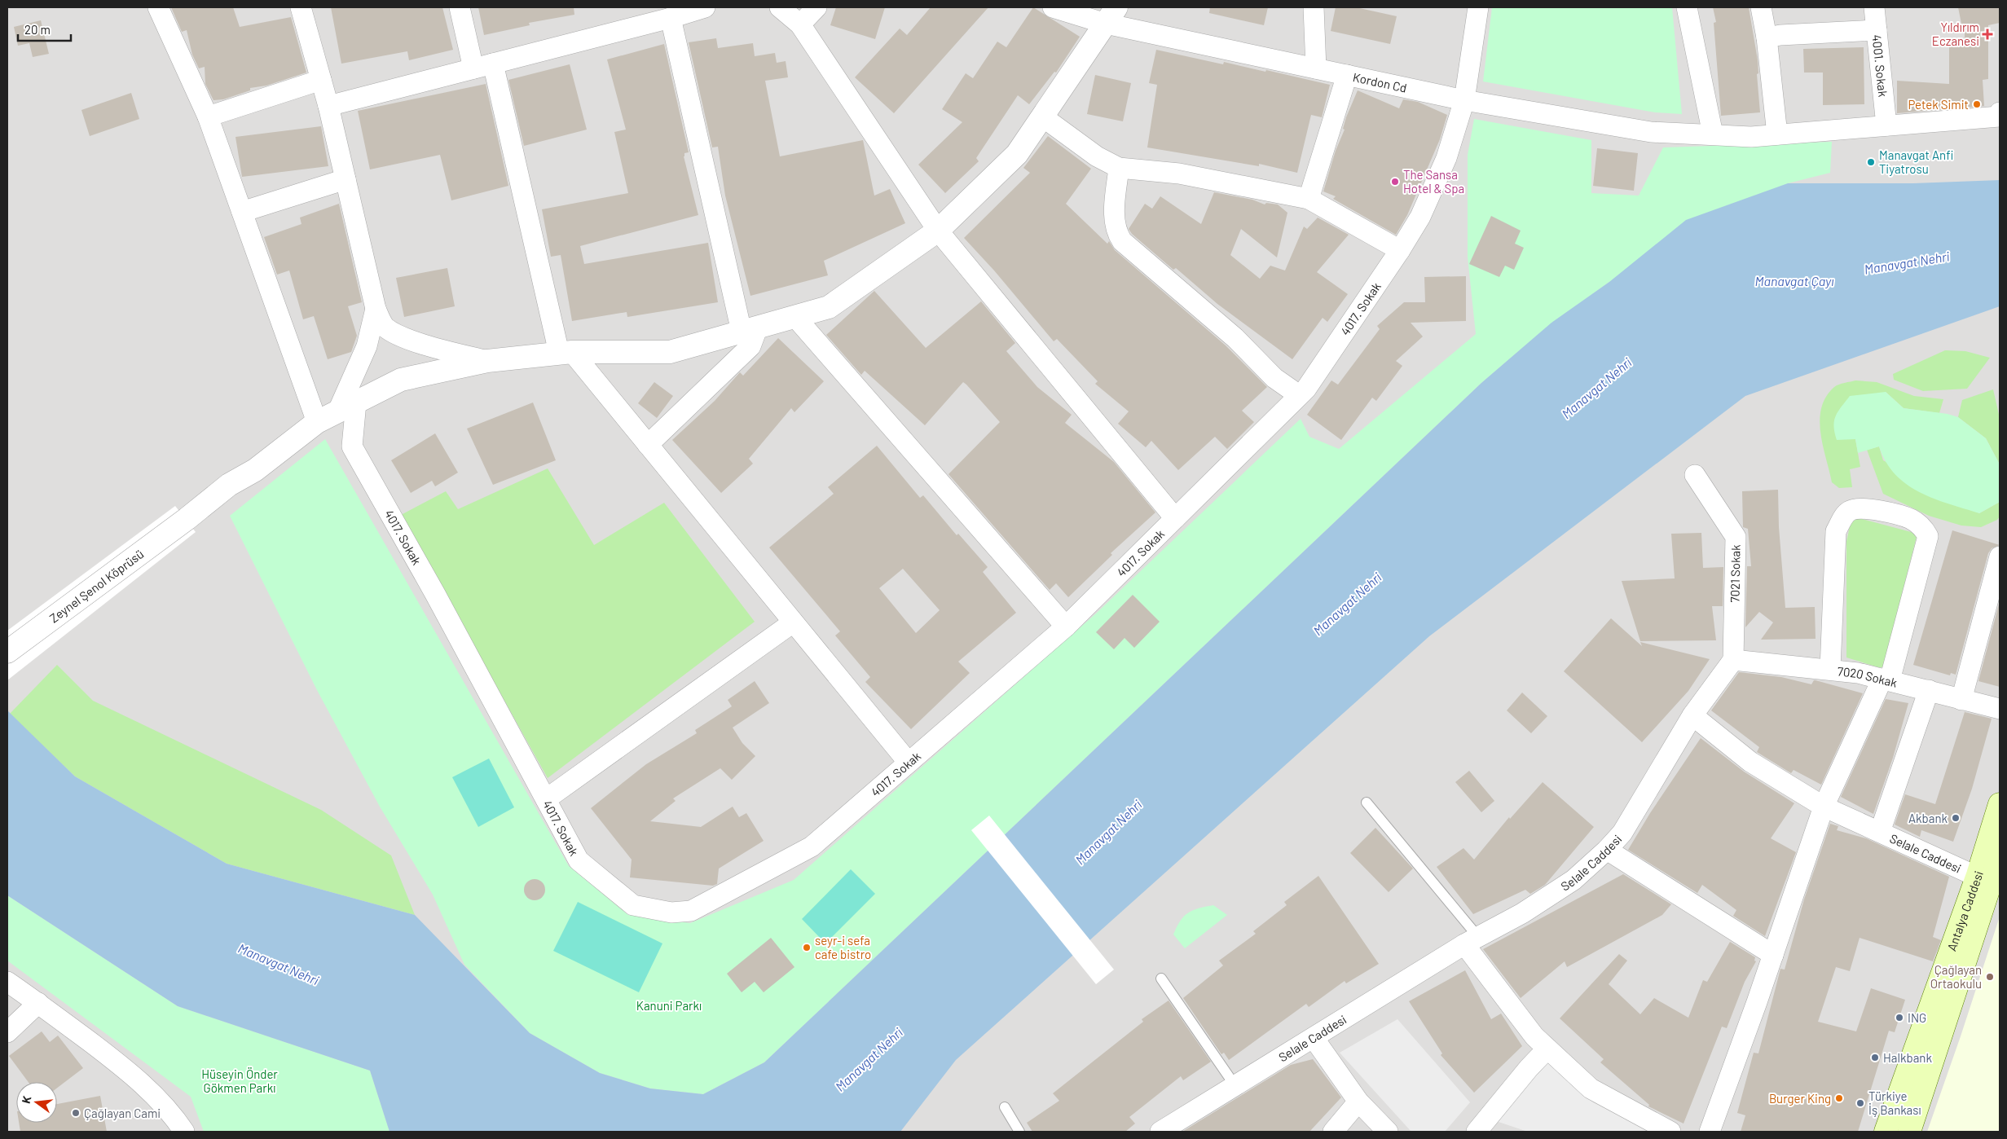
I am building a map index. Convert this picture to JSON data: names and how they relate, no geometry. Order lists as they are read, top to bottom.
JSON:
{
  "streets": {
    "main road": ["Antalya Caddesi"],
    "street": [
      "4001. Sokak",
      "Kordon Cd",
      "4017. Sokak",
      "7021 Sokak",
      "Zeynel Şenol Köprüsü",
      "7020 Sokak",
      "Selale Caddesi"
    ]
  },
  "crossings": [
    ["4001. Sokak", "Kordon Cd"],
    ["Kordon Cd", "4017. Sokak"],
    ["Kordon Cd", "Zeynel Şenol Köprüsü"],
    ["4017. Sokak", "Zeynel Şenol Köprüsü"],
    ["7021 Sokak", "7020 Sokak"],
    ["Selale Caddesi", "Antalya Caddesi"]
  ],
  "water": ["Manavgat Nehri", "Manavgat Çayı"],
  "parks": ["Kanuni Parkı", "Hüseyin Önder Gökmen Parkı"],
  "places": {
    "health": ["Yıldırım Eczanesi"],
    "other": [
      "Petek Simit",
      "Manavgat Anfi Tiyatrosu",
      "The Sansa Hotel & Spa",
      "Akbank",
      "seyr-i sefa cafe bistro",
      "Çağlayan Ortaokulu",
      "ING",
      "Halkbank",
      "Burger King",
      "Türkiye İş Bankası",
      "Çağlayan Cami"
    ]
  },
  "scale_bar": "20 m",
  "north": "left"
}
